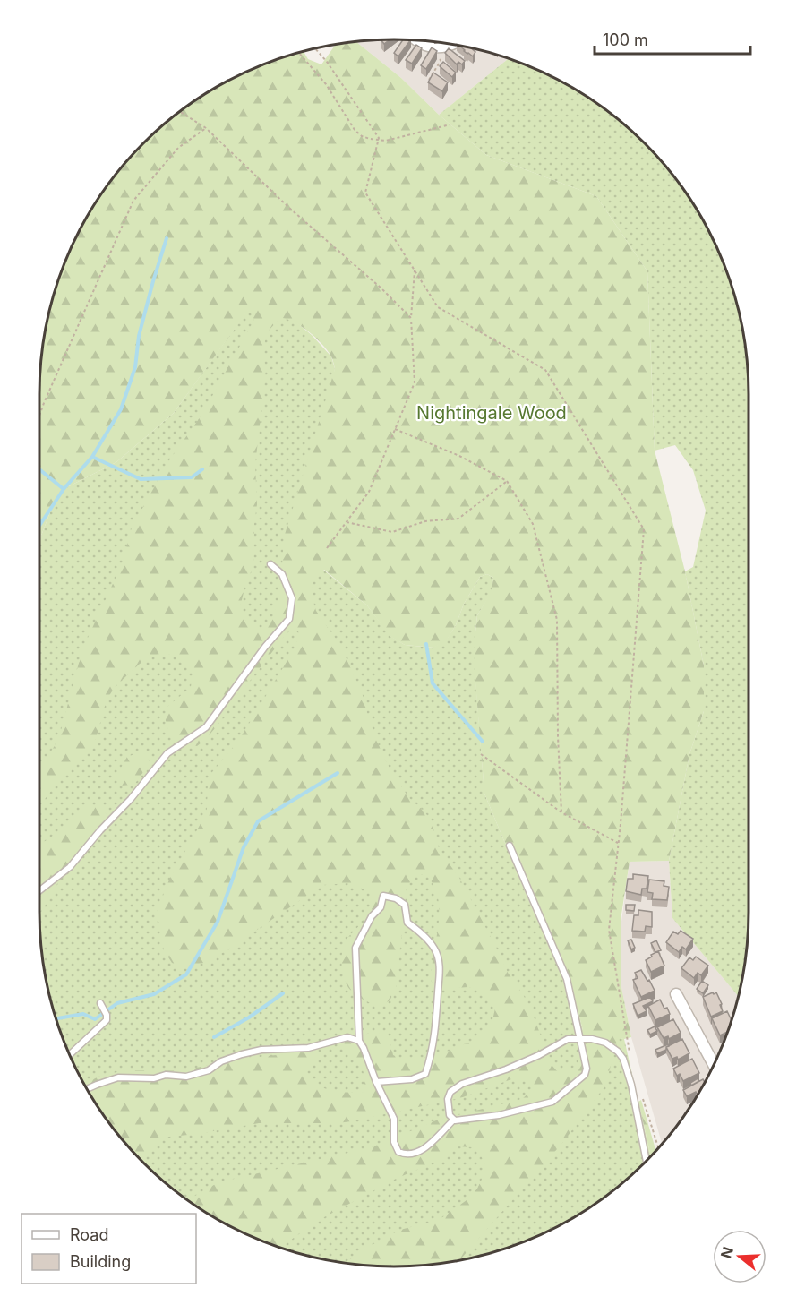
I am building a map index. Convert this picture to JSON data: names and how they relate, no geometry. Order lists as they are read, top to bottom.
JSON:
{
  "parks": ["Nightingale Wood"],
  "legend": ["Road", "Building"],
  "scale_bar": "100 m",
  "north": "left"
}
